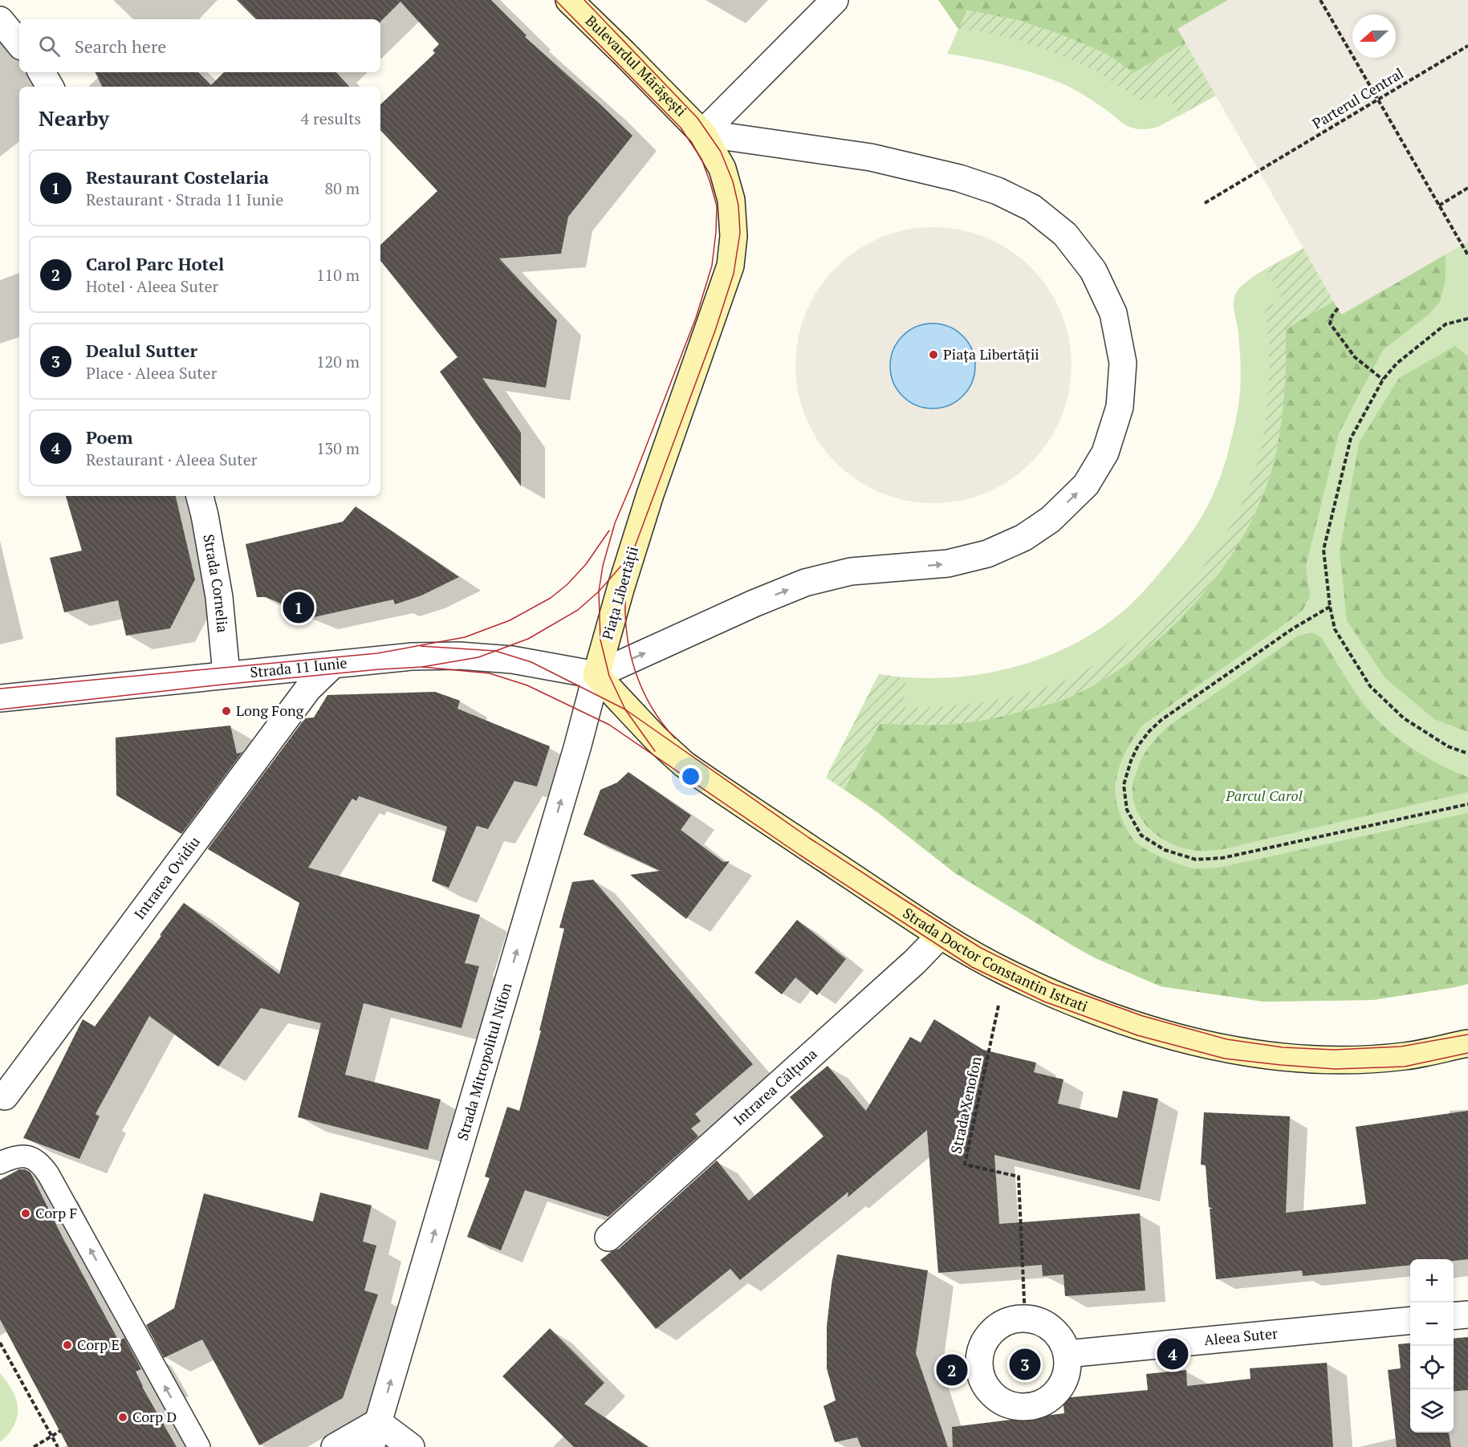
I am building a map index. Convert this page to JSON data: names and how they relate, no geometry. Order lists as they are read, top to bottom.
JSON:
{
  "streets": {
    "main road": ["Bulevardul Mărășești", "Piața Libertății", "Strada Doctor Constantin Istrati"],
    "street": [
      "Strada Cornelia",
      "Strada 11 Iunie",
      "Intrarea Ovidiu",
      "Strada Mitropolitul Nifon",
      "Intrarea Călțuna",
      "Aleea Suter"
    ],
    "path": ["Parterul Central", "Strada Xenofon"]
  },
  "crossings": [
    ["Bulevardul Mărășești", "Piața Libertății"],
    ["Strada Cornelia", "Strada 11 Iunie"],
    ["Piața Libertății", "Strada 11 Iunie"],
    ["Piața Libertății", "Strada Doctor Constantin Istrati"],
    ["Piața Libertății", "Strada Mitropolitul Nifon"],
    ["Strada 11 Iunie", "Intrarea Ovidiu"],
    ["Strada 11 Iunie", "Strada Doctor Constantin Istrati"],
    ["Strada 11 Iunie", "Strada Mitropolitul Nifon"],
    ["Strada Doctor Constantin Istrati", "Strada Mitropolitul Nifon"],
    ["Strada Doctor Constantin Istrati", "Intrarea Călțuna"],
    ["Strada Doctor Constantin Istrati", "Strada Xenofon"],
    ["Strada Xenofon", "Aleea Suter"]
  ],
  "one_way": ["Strada Mitropolitul Nifon"],
  "parks": ["Parcul Carol"],
  "places": [
    "Piața Libertății",
    "Long Fong",
    "Corp F",
    "Corp E",
    "Corp D"
  ],
  "north": "left",
  "page": {
    "search": "Search here",
    "heading": ["Nearby", "4 results"],
    "list": [
      {
        "mark": "1",
        "name": "Restaurant Costelaria",
        "note": "Restaurant · Strada 11 Iunie",
        "value": "80 m"
      },
      {
        "mark": "2",
        "name": "Carol Parc Hotel",
        "note": "Hotel · Aleea Suter",
        "value": "110 m"
      },
      {
        "mark": "3",
        "name": "Dealul Sutter",
        "note": "Place · Aleea Suter",
        "value": "120 m"
      },
      {
        "mark": "4",
        "name": "Poem",
        "note": "Restaurant · Aleea Suter",
        "value": "130 m"
      }
    ],
    "pins": [
      "1",
      "4",
      "3",
      "2"
    ],
    "map_buttons": ["+", "−"]
  }
}
